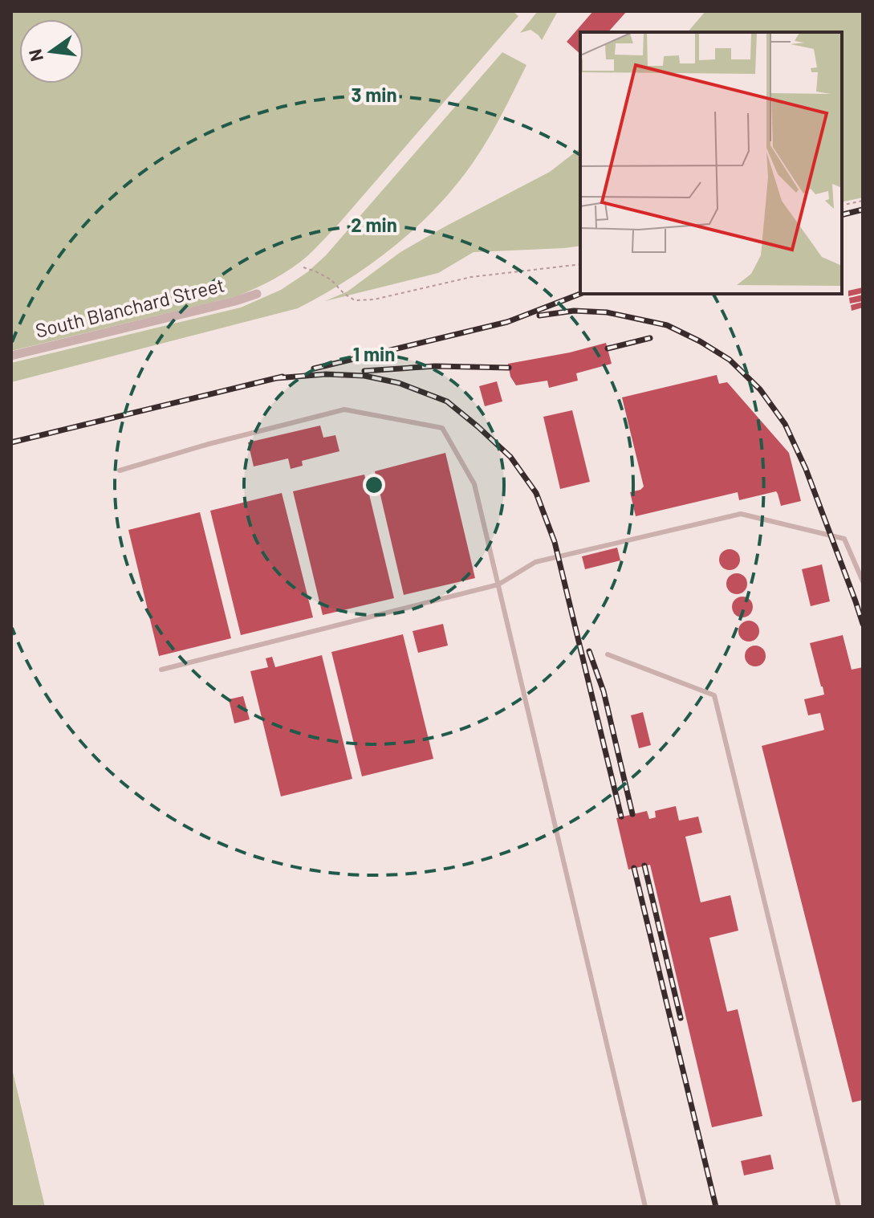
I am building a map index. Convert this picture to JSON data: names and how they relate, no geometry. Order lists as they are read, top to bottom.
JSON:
{
  "streets": {
    "street": ["South Blanchard Street"]
  },
  "north": "left",
  "rings": ["3 min", "2 min", "1 min"]
}
